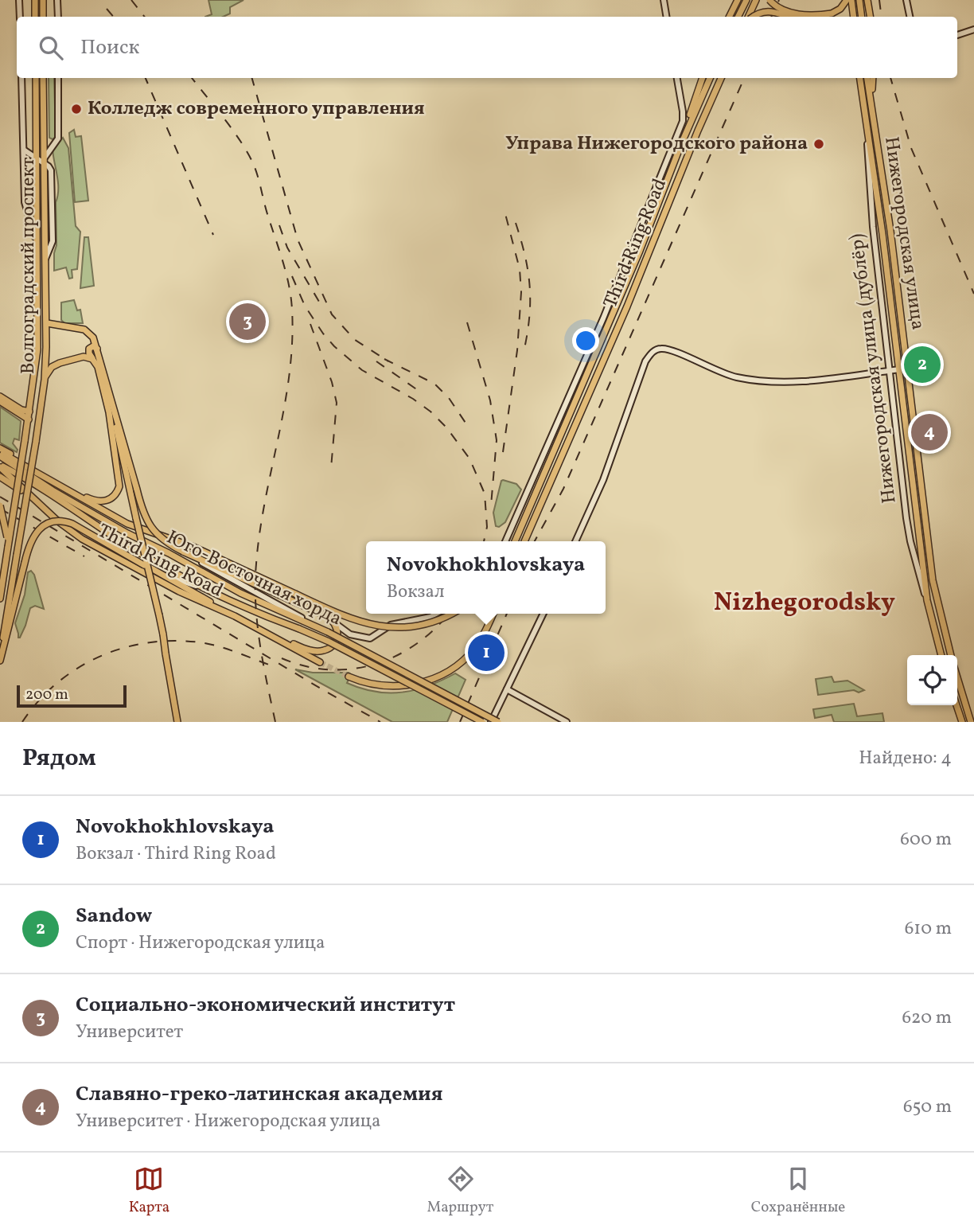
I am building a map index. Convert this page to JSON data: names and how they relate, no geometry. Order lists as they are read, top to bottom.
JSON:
{
  "streets": {
    "main road": [
      "Нижегородская улица",
      "Third Ring Road",
      "Волгоградский проспект",
      "Юго-Восточная хорда"
    ],
    "street": ["Нижегородская улица (дублёр)"]
  },
  "crossings": [
    ["Нижегородская улица", "Нижегородская улица (дублёр)"],
    ["Third Ring Road", "Юго-Восточная хорда"]
  ],
  "districts": ["Nizhegorodsky"],
  "places": ["Колледж современного управления", "Управа Нижегородского района"],
  "scale_bar": "200 m",
  "page": {
    "search": "Поиск",
    "pins": [
      "3",
      "2",
      "4",
      "1"
    ],
    "popup": ["Novokhokhlovskaya", "Вокзал"],
    "scale": "200 m",
    "heading": ["Рядом", "Найдено: 4"],
    "list": [
      {
        "mark": "1",
        "name": "Novokhokhlovskaya",
        "note": "Вокзал · Third Ring Road",
        "value": "600 m"
      },
      {
        "mark": "2",
        "name": "Sandow",
        "note": "Спорт · Нижегородская улица",
        "value": "610 m"
      },
      {
        "mark": "3",
        "name": "Социально-экономический институт",
        "note": "Университет",
        "value": "620 m"
      },
      {
        "mark": "4",
        "name": "Славяно-греко-латинская академия",
        "note": "Университет · Нижегородская улица",
        "value": "650 m"
      }
    ],
    "nav": ["Карта", "Маршрут", "Сохранённые"]
  }
}
